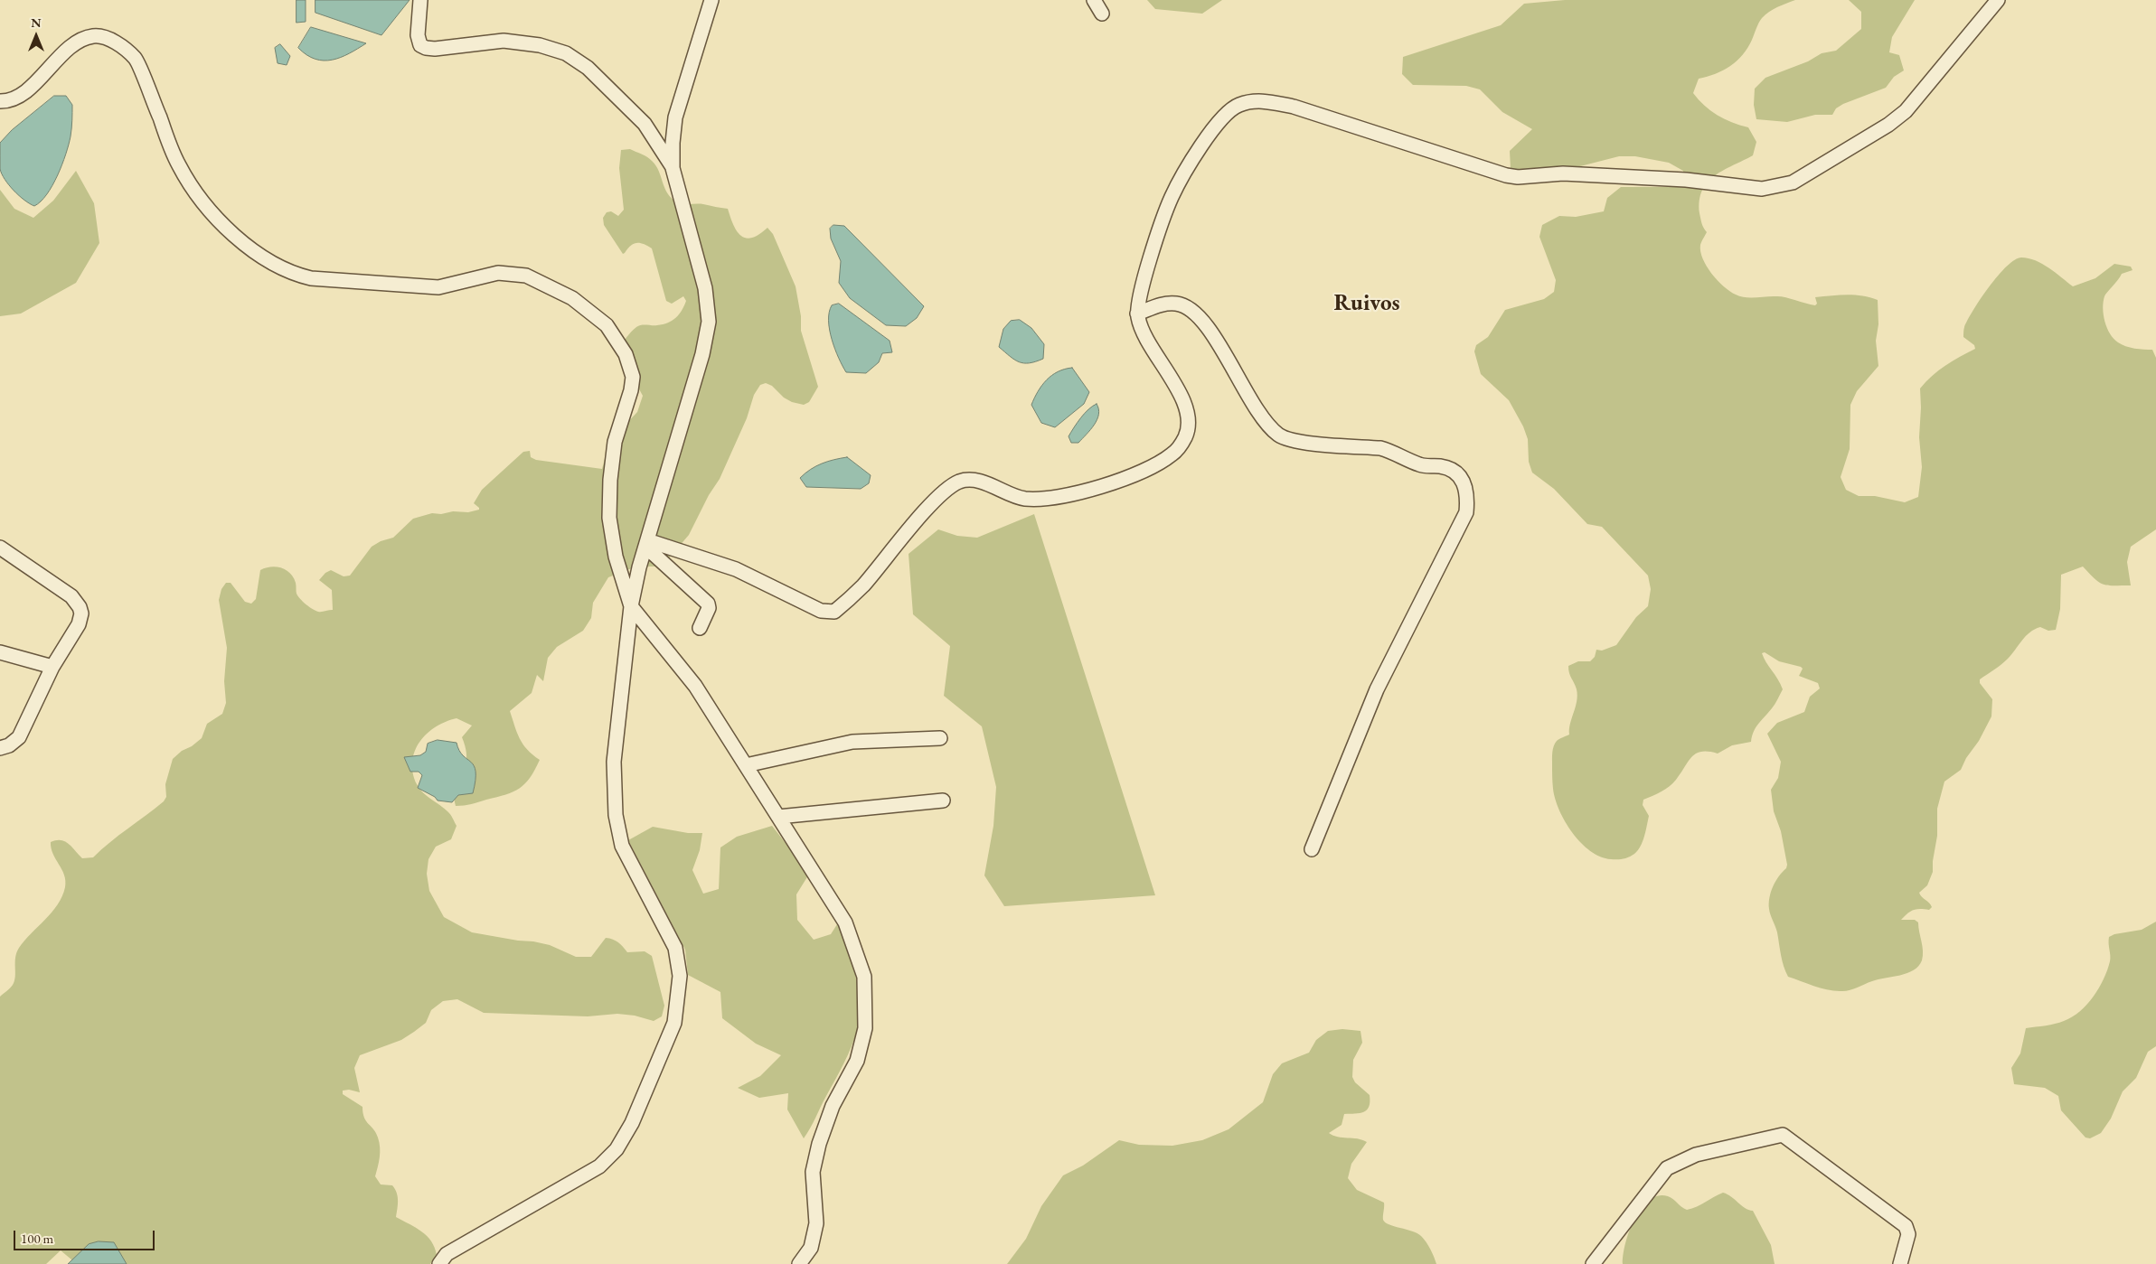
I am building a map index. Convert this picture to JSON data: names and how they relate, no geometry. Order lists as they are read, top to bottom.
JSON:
{
  "districts": ["Ruivos"],
  "scale_bar": "100 m",
  "north": "top"
}
